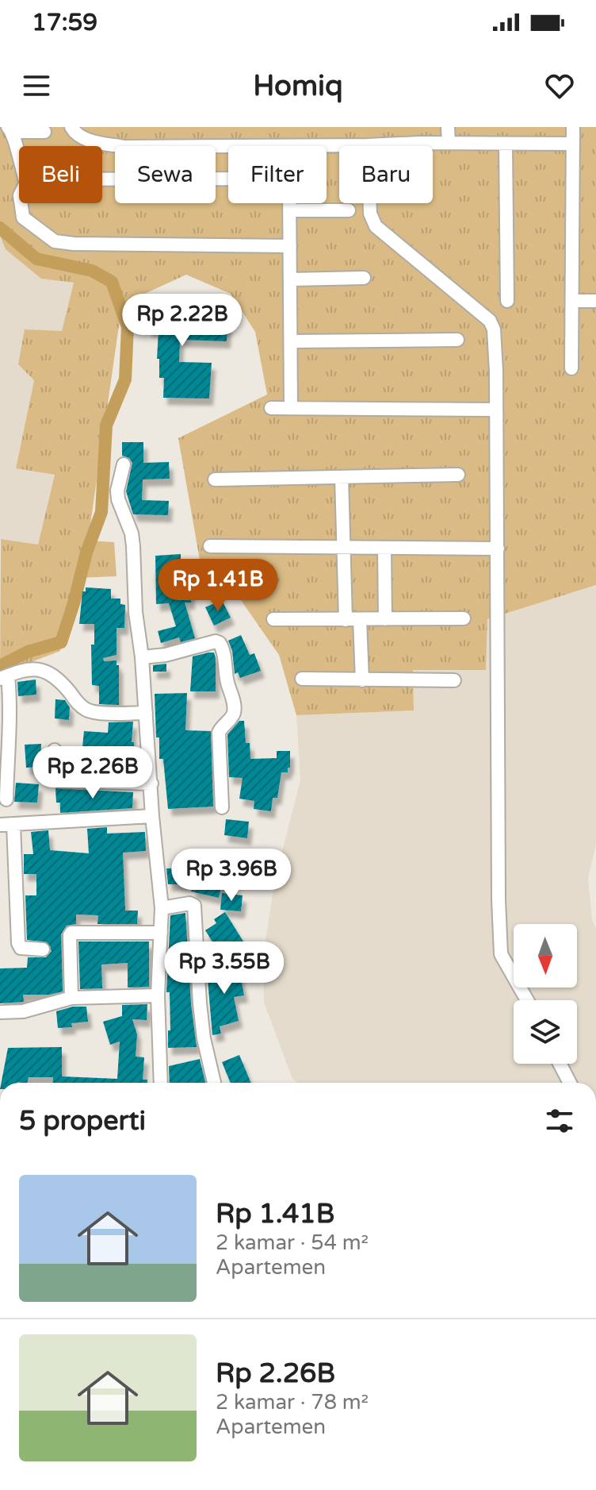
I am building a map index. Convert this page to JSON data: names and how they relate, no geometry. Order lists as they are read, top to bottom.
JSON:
{
  "north": "bottom",
  "page": {
    "status": "17:59",
    "header": "Homiq",
    "chip": [
      "Beli",
      "Sewa",
      "Filter",
      "Baru"
    ],
    "price": [
      "Rp 2.22B",
      "Rp 1.41B",
      "Rp 2.26B",
      "Rp 3.96B",
      "Rp 3.55B"
    ],
    "heading": "5 properti",
    "list": [
      {
        "name": "Rp 1.41B",
        "note": "2 kamar · 54 m² · Apartemen"
      },
      {
        "name": "Rp 2.26B",
        "note": "2 kamar · 78 m² · Apartemen"
      }
    ]
  }
}
